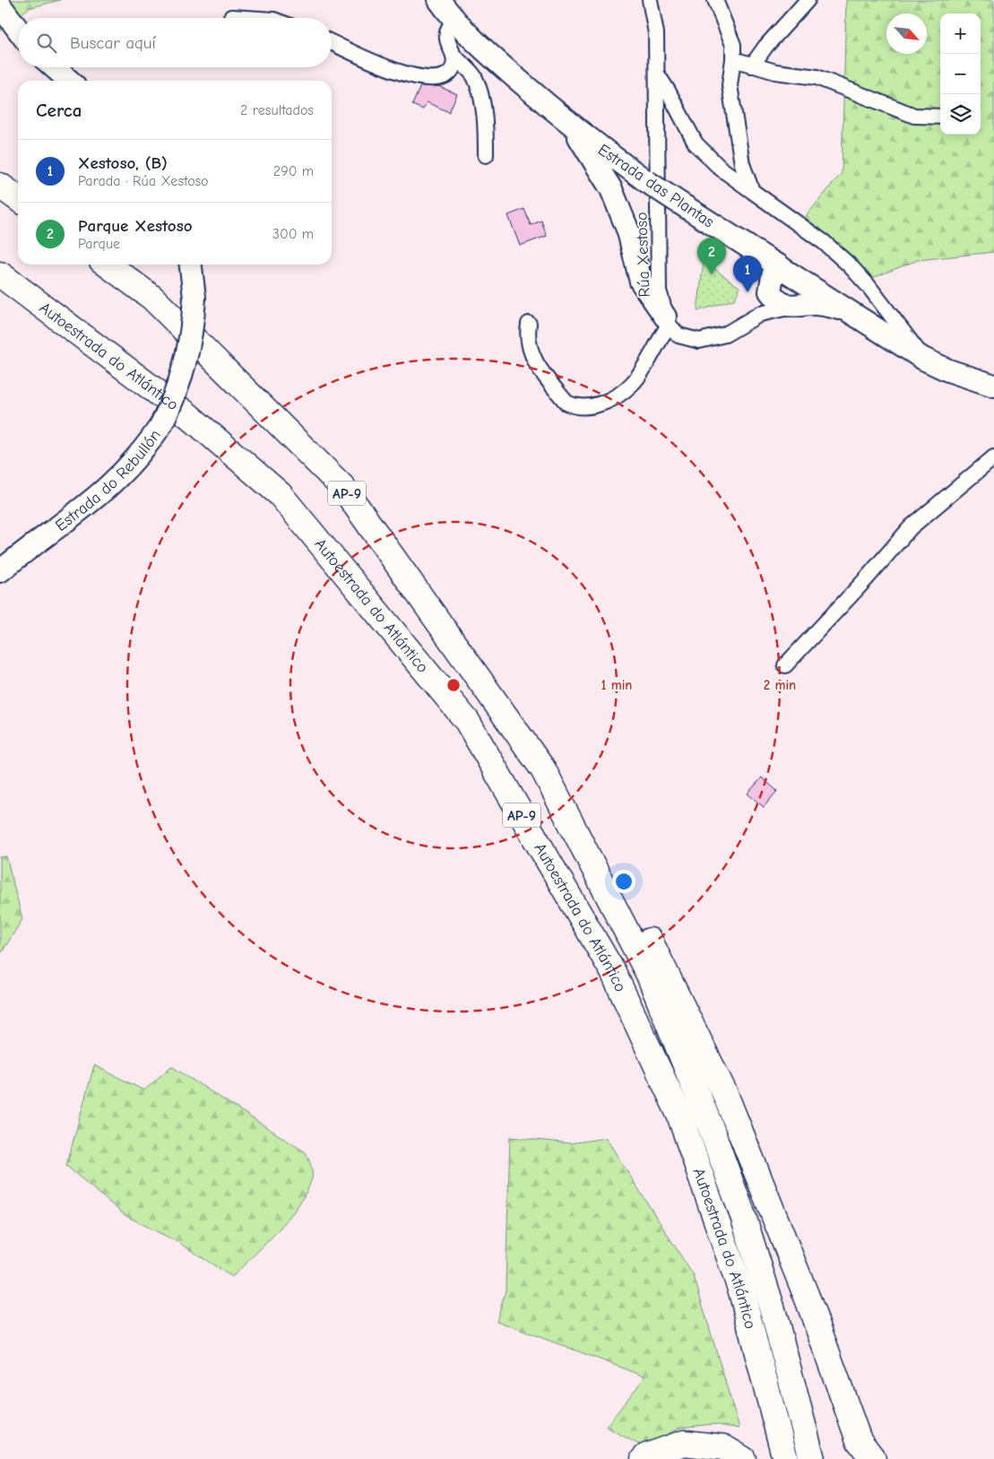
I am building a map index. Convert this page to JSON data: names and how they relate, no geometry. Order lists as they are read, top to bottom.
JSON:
{
  "streets": {
    "highway": ["Autoestrada do Atlántico", "AP-9"],
    "street": ["Estrada das Plantas", "Rúa Xestoso", "Estrada do Rebullón"]
  },
  "north": "bottom right",
  "page": {
    "map_buttons": ["+", "−"],
    "search": "Buscar aquí",
    "heading": ["Cerca", "2 resultados"],
    "list": [
      {
        "mark": "1",
        "name": "Xestoso, (B)",
        "note": "Parada · Rúa Xestoso",
        "value": "290 m"
      },
      {
        "mark": "2",
        "name": "Parque Xestoso",
        "note": "Parque",
        "value": "300 m"
      }
    ],
    "pins": ["2", "1"]
  },
  "rings": ["1 min", "2 min"]
}
